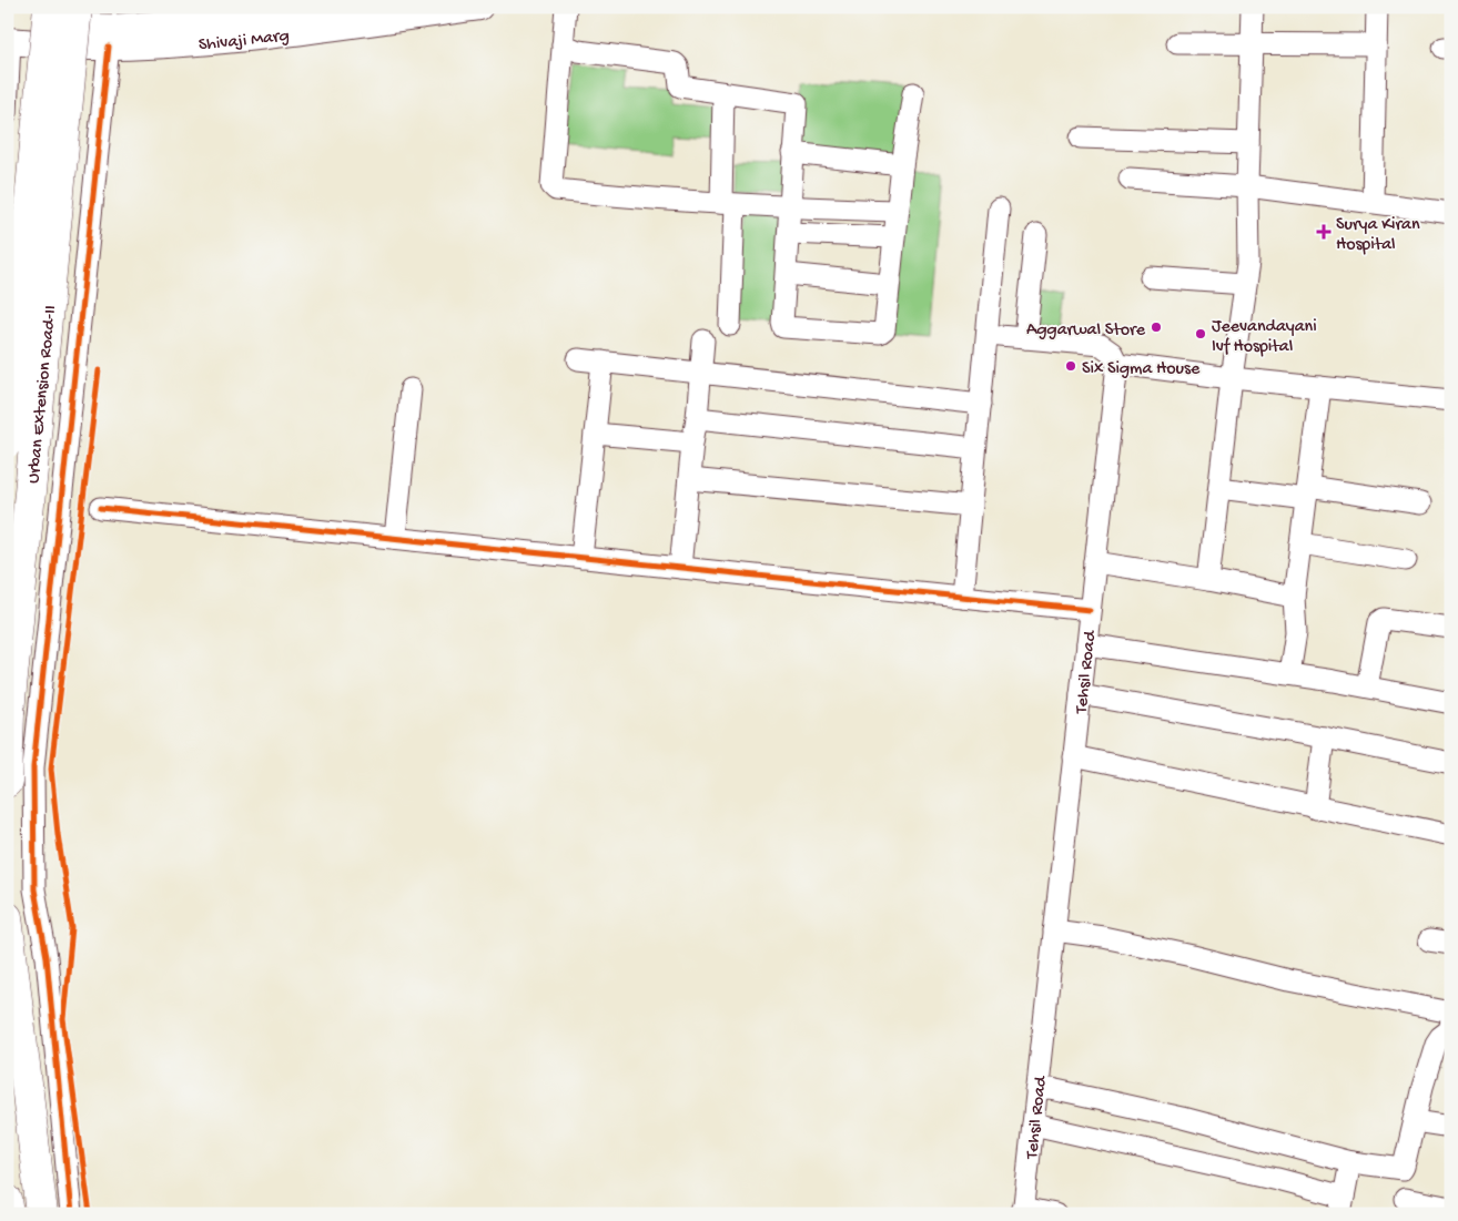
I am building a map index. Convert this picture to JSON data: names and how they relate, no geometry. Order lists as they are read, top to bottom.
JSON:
{
  "streets": {
    "highway": ["Urban Extension Road-II"],
    "main road": ["Shivaji Marg"],
    "street": ["Tehsil Road"]
  },
  "places": {
    "health": ["Surya Kiran Hospital"],
    "other": ["Aggarwal Store", "Jeevandayani Ivf Hospital", "Six Sigma House"]
  }
}
